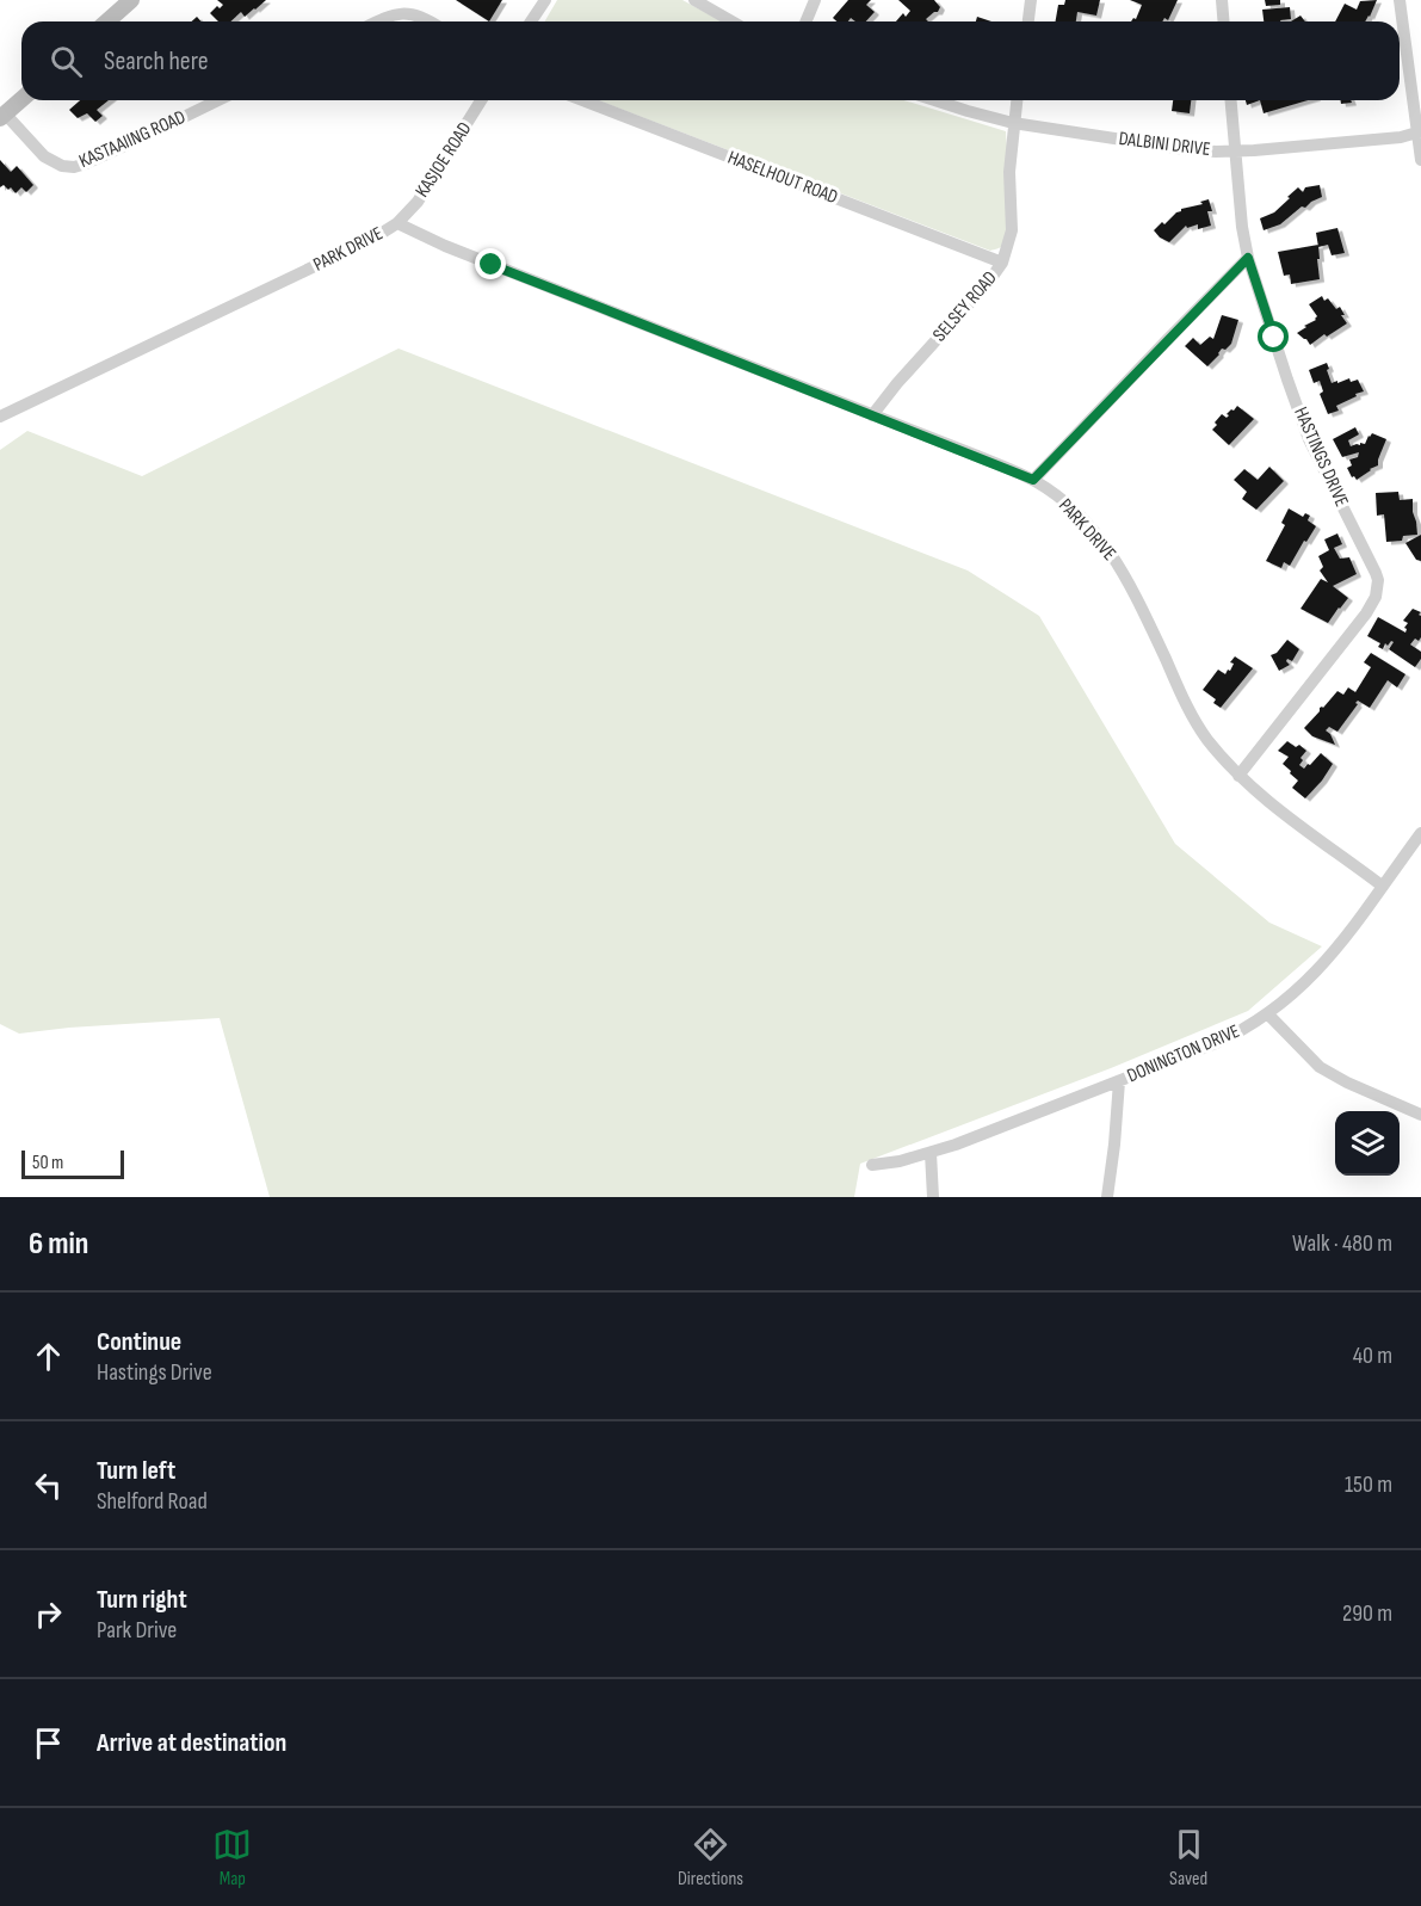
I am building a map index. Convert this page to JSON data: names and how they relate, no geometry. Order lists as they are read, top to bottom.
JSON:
{
  "streets": {
    "street": [
      "KASTAAIING ROAD",
      "DALBINI DRIVE",
      "KASJOE ROAD",
      "HASELHOUT ROAD",
      "PARK DRIVE",
      "SELSEY ROAD",
      "HASTINGS DRIVE",
      "DONINGTON DRIVE"
    ]
  },
  "crossings": [
    ["DALBINI DRIVE", "SELSEY ROAD"],
    ["DALBINI DRIVE", "HASTINGS DRIVE"],
    ["KASJOE ROAD", "PARK DRIVE"],
    ["HASELHOUT ROAD", "SELSEY ROAD"],
    ["PARK DRIVE", "SELSEY ROAD"],
    ["PARK DRIVE", "HASTINGS DRIVE"],
    ["PARK DRIVE", "DONINGTON DRIVE"]
  ],
  "scale_bar": "50 m",
  "page": {
    "search": "Search here",
    "scale": "50 m",
    "heading": ["6 min", "Walk · 480 m"],
    "list": [
      ["Continue", "Hastings Drive", "40 m"],
      ["Turn left", "Shelford Road", "150 m"],
      ["Turn right", "Park Drive", "290 m"],
      "Arrive at destination"
    ],
    "nav": ["Map", "Directions", "Saved"]
  }
}
